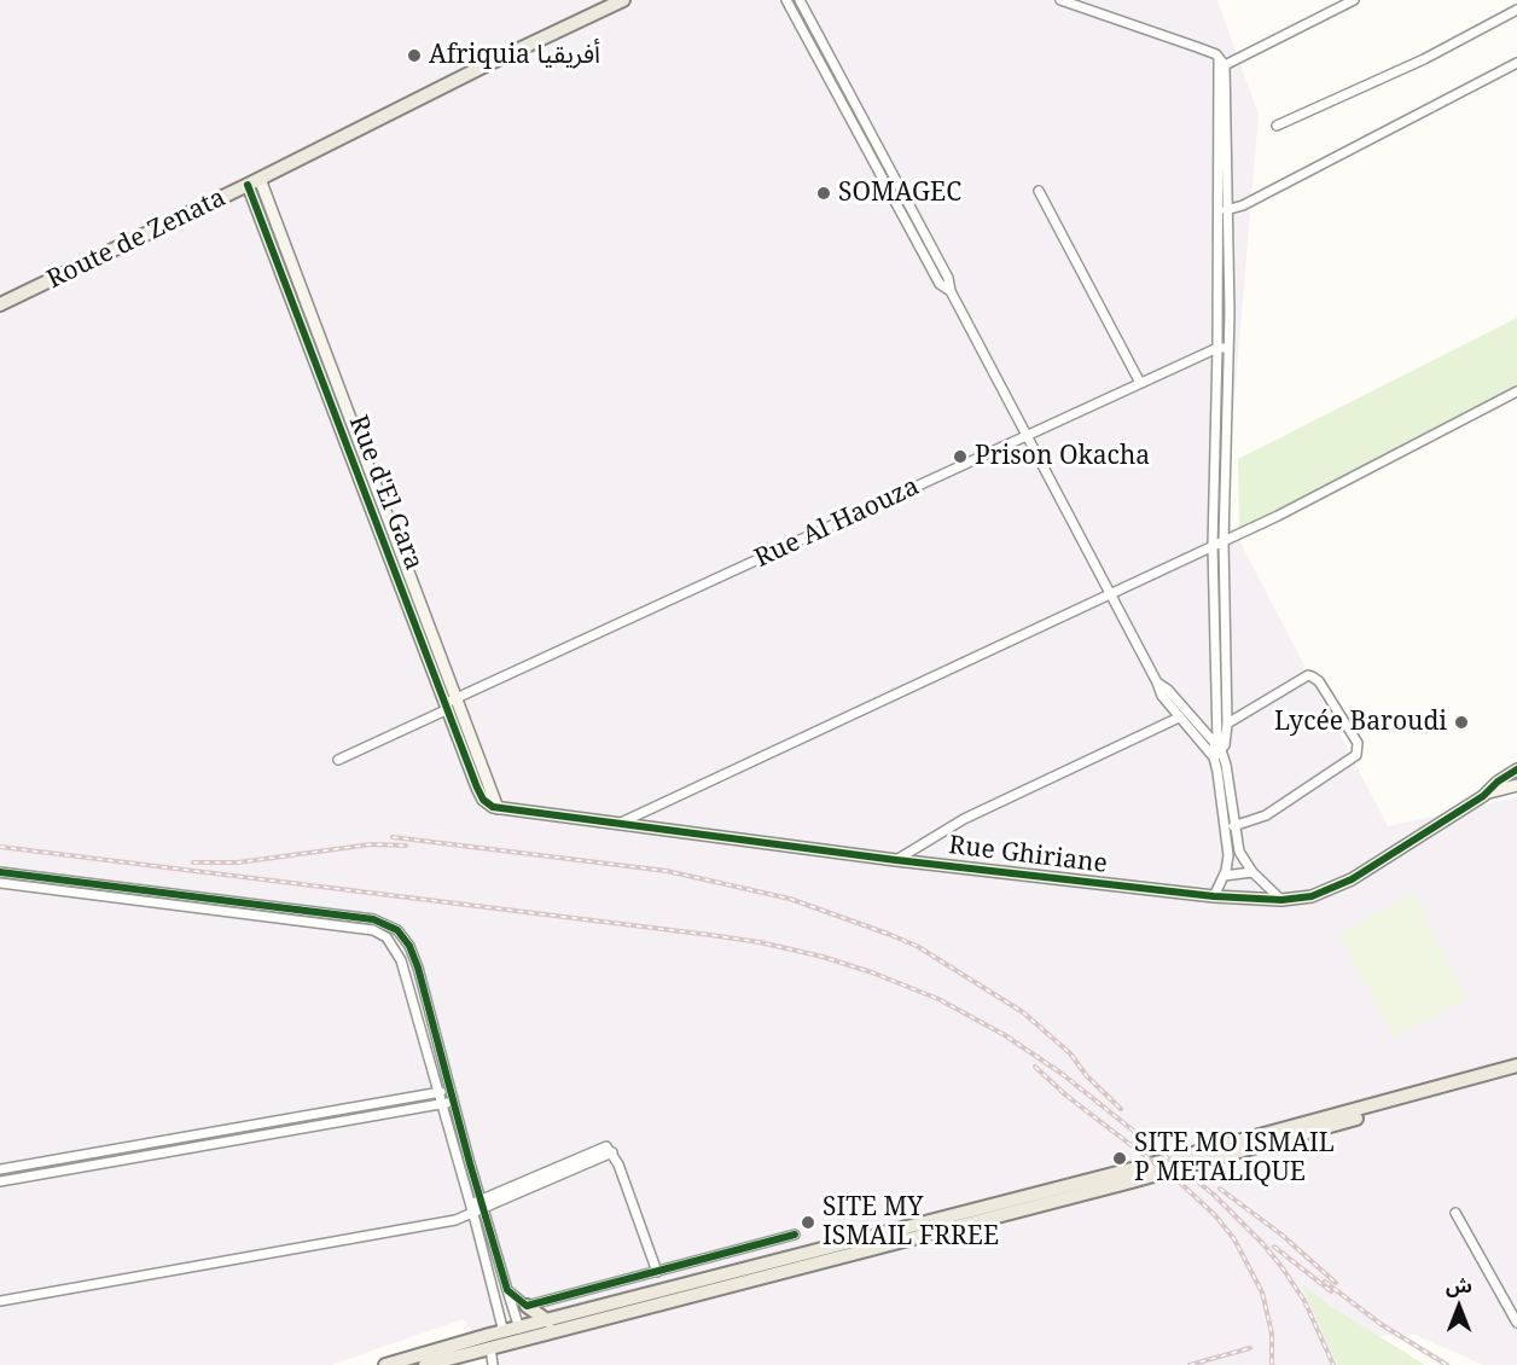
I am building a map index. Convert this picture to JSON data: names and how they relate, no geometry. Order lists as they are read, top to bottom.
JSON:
{
  "streets": {
    "main road": ["Route de Zenata"],
    "street": ["Rue d'El Gara", "Rue Al Haouza", "Rue Ghiriane"]
  },
  "crossings": [
    ["Route de Zenata", "Rue d'El Gara"],
    ["Rue d'El Gara", "Rue Al Haouza"],
    ["Rue d'El Gara", "Rue Ghiriane"]
  ],
  "places": [
    "Afriquia أفريقيا",
    "SOMAGEC",
    "Prison Okacha",
    "Lycée Baroudi",
    "SITE MO ISMAIL P METALIQUE",
    "SITE MY ISMAIL FRREE"
  ],
  "north": "top"
}
